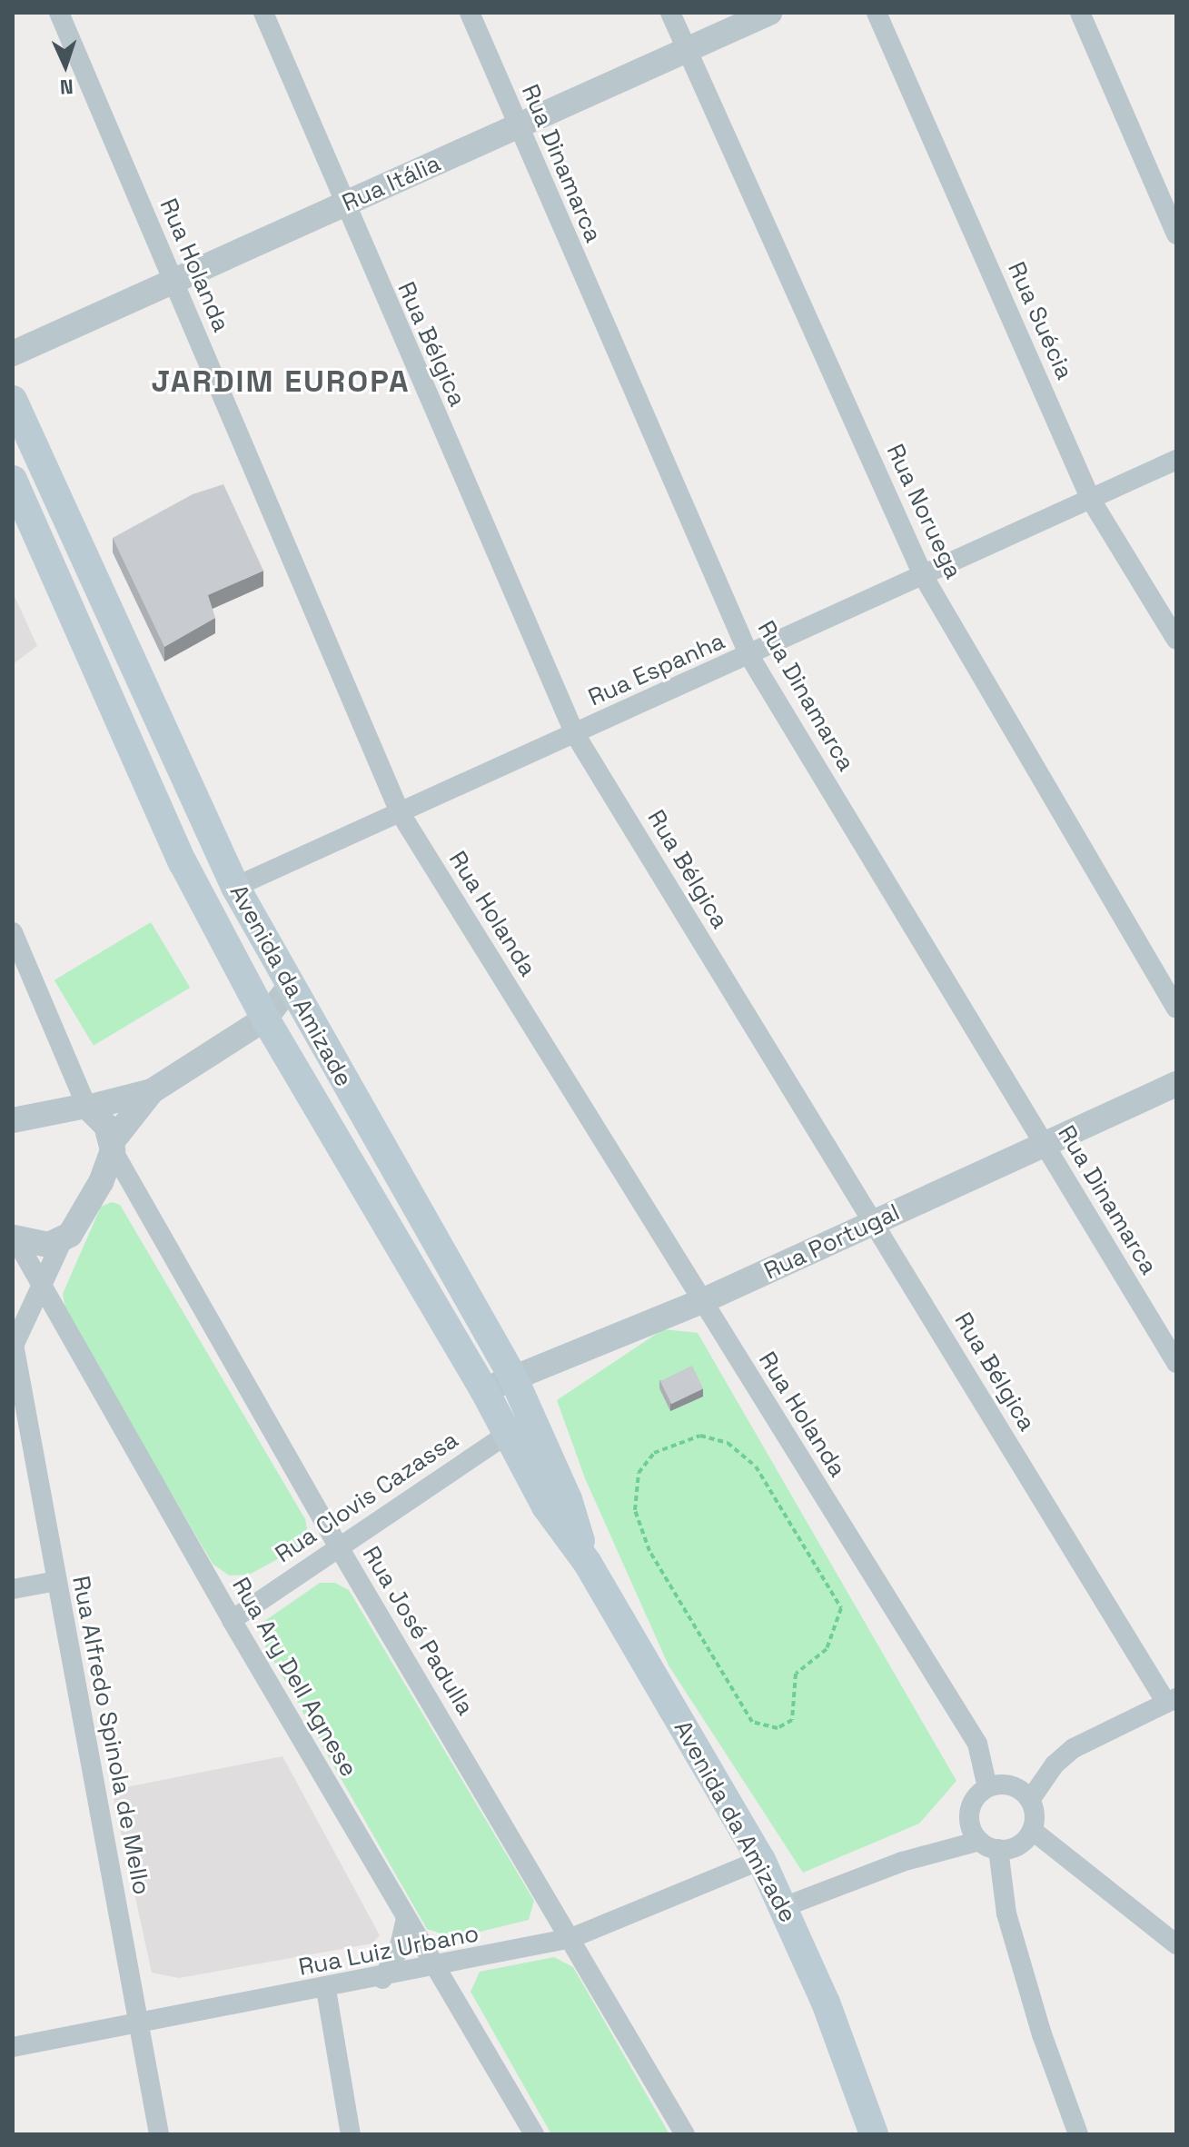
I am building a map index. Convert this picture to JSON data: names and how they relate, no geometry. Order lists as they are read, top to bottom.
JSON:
{
  "streets": {
    "main road": ["Avenida da Amizade"],
    "street": [
      "Rua Dinamarca",
      "Rua Itália",
      "Rua Holanda",
      "Rua Suécia",
      "Rua Bélgica",
      "Rua Noruega",
      "Rua Espanha",
      "Rua Portugal",
      "Rua Clovis Cazassa",
      "Rua José Padulla",
      "Rua Ary Dell Agnese",
      "Rua Alfredo Spinola de Mello",
      "Rua Luiz Urbano"
    ]
  },
  "crossings": [
    ["Rua Dinamarca", "Rua Itália"],
    ["Rua Dinamarca", "Rua Espanha"],
    ["Rua Dinamarca", "Rua Portugal"],
    ["Rua Itália", "Rua Holanda"],
    ["Rua Itália", "Rua Bélgica"],
    ["Rua Itália", "Rua Noruega"],
    ["Rua Holanda", "Rua Espanha"],
    ["Rua Holanda", "Rua Portugal"],
    ["Rua Suécia", "Rua Espanha"],
    ["Rua Bélgica", "Rua Espanha"],
    ["Rua Bélgica", "Rua Portugal"],
    ["Rua Noruega", "Rua Espanha"],
    ["Rua Espanha", "Avenida da Amizade"],
    ["Avenida da Amizade", "Rua Portugal"],
    ["Avenida da Amizade", "Rua Clovis Cazassa"],
    ["Avenida da Amizade", "Rua Luiz Urbano"],
    ["Rua Clovis Cazassa", "Rua José Padulla"],
    ["Rua Clovis Cazassa", "Rua Ary Dell Agnese"],
    ["Rua José Padulla", "Rua Luiz Urbano"],
    ["Rua Ary Dell Agnese", "Rua Alfredo Spinola de Mello"],
    ["Rua Ary Dell Agnese", "Rua Luiz Urbano"],
    ["Rua Alfredo Spinola de Mello", "Rua Luiz Urbano"]
  ],
  "districts": ["JARDIM EUROPA"],
  "north": "bottom"
}
